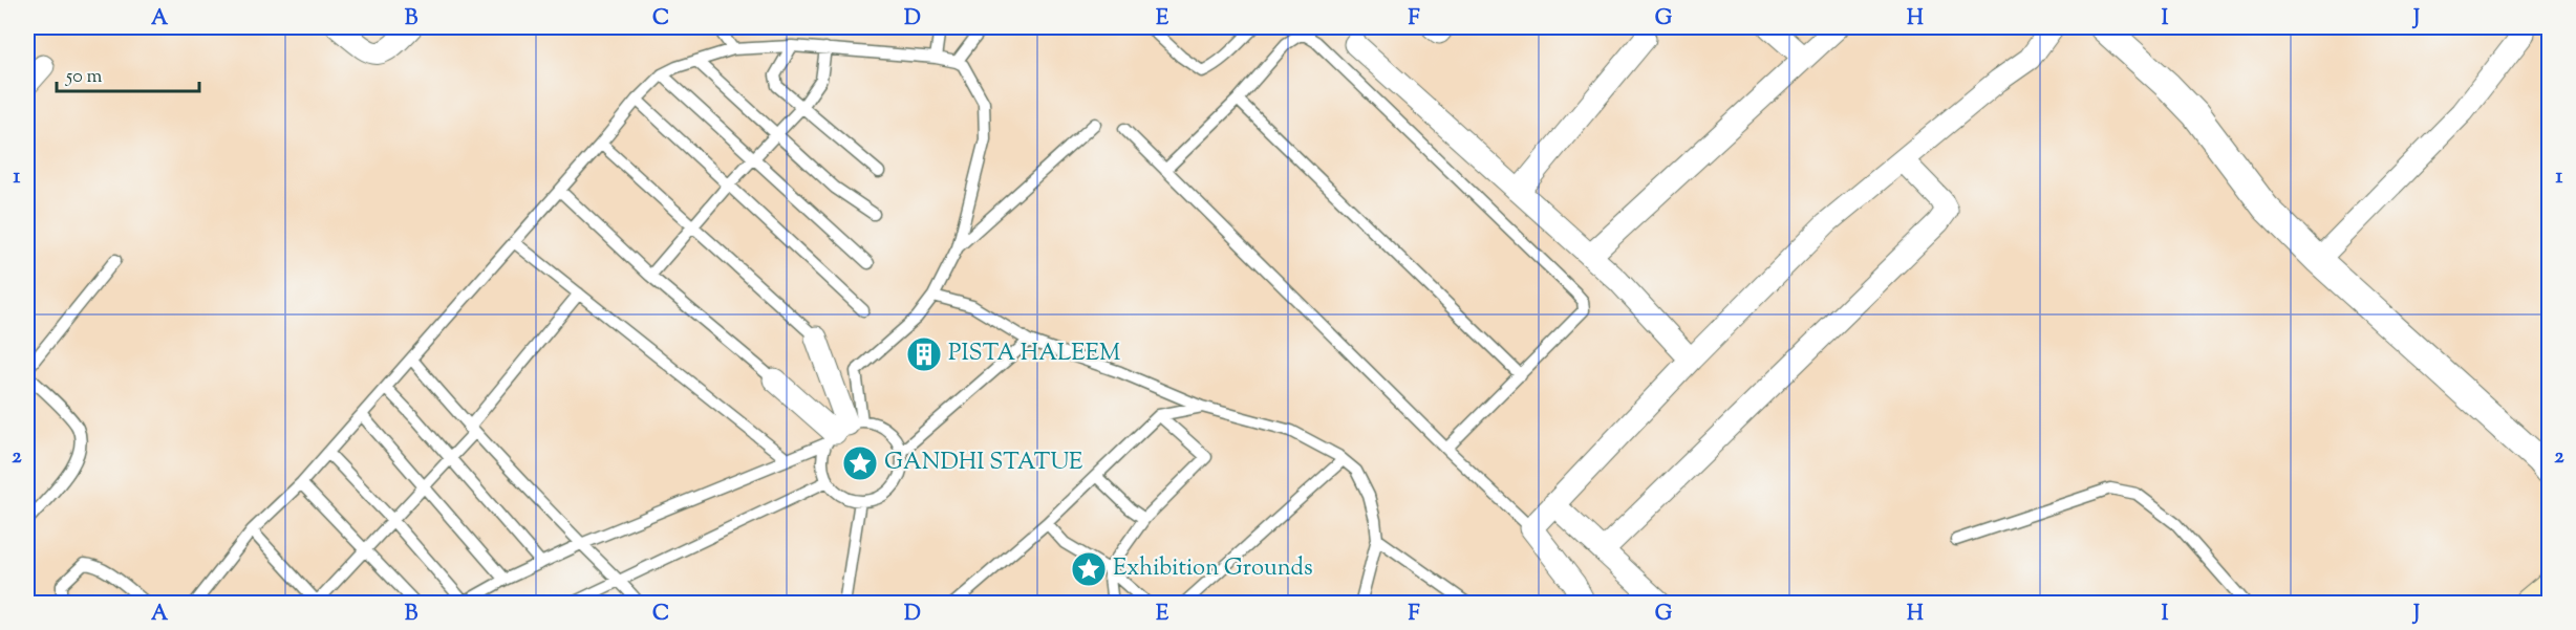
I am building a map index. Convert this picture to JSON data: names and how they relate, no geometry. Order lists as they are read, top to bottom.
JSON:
{
  "places": {
    "building": ["PISTA HALEEM"],
    "place": ["GANDHI STATUE", "Exhibition Grounds"]
  },
  "scale_bar": "50 m",
  "grid": {
    "columns": [
      "A",
      "B",
      "C",
      "D",
      "E",
      "F",
      "G",
      "H",
      "I",
      "J"
    ],
    "rows": ["1", "2"]
  }
}
